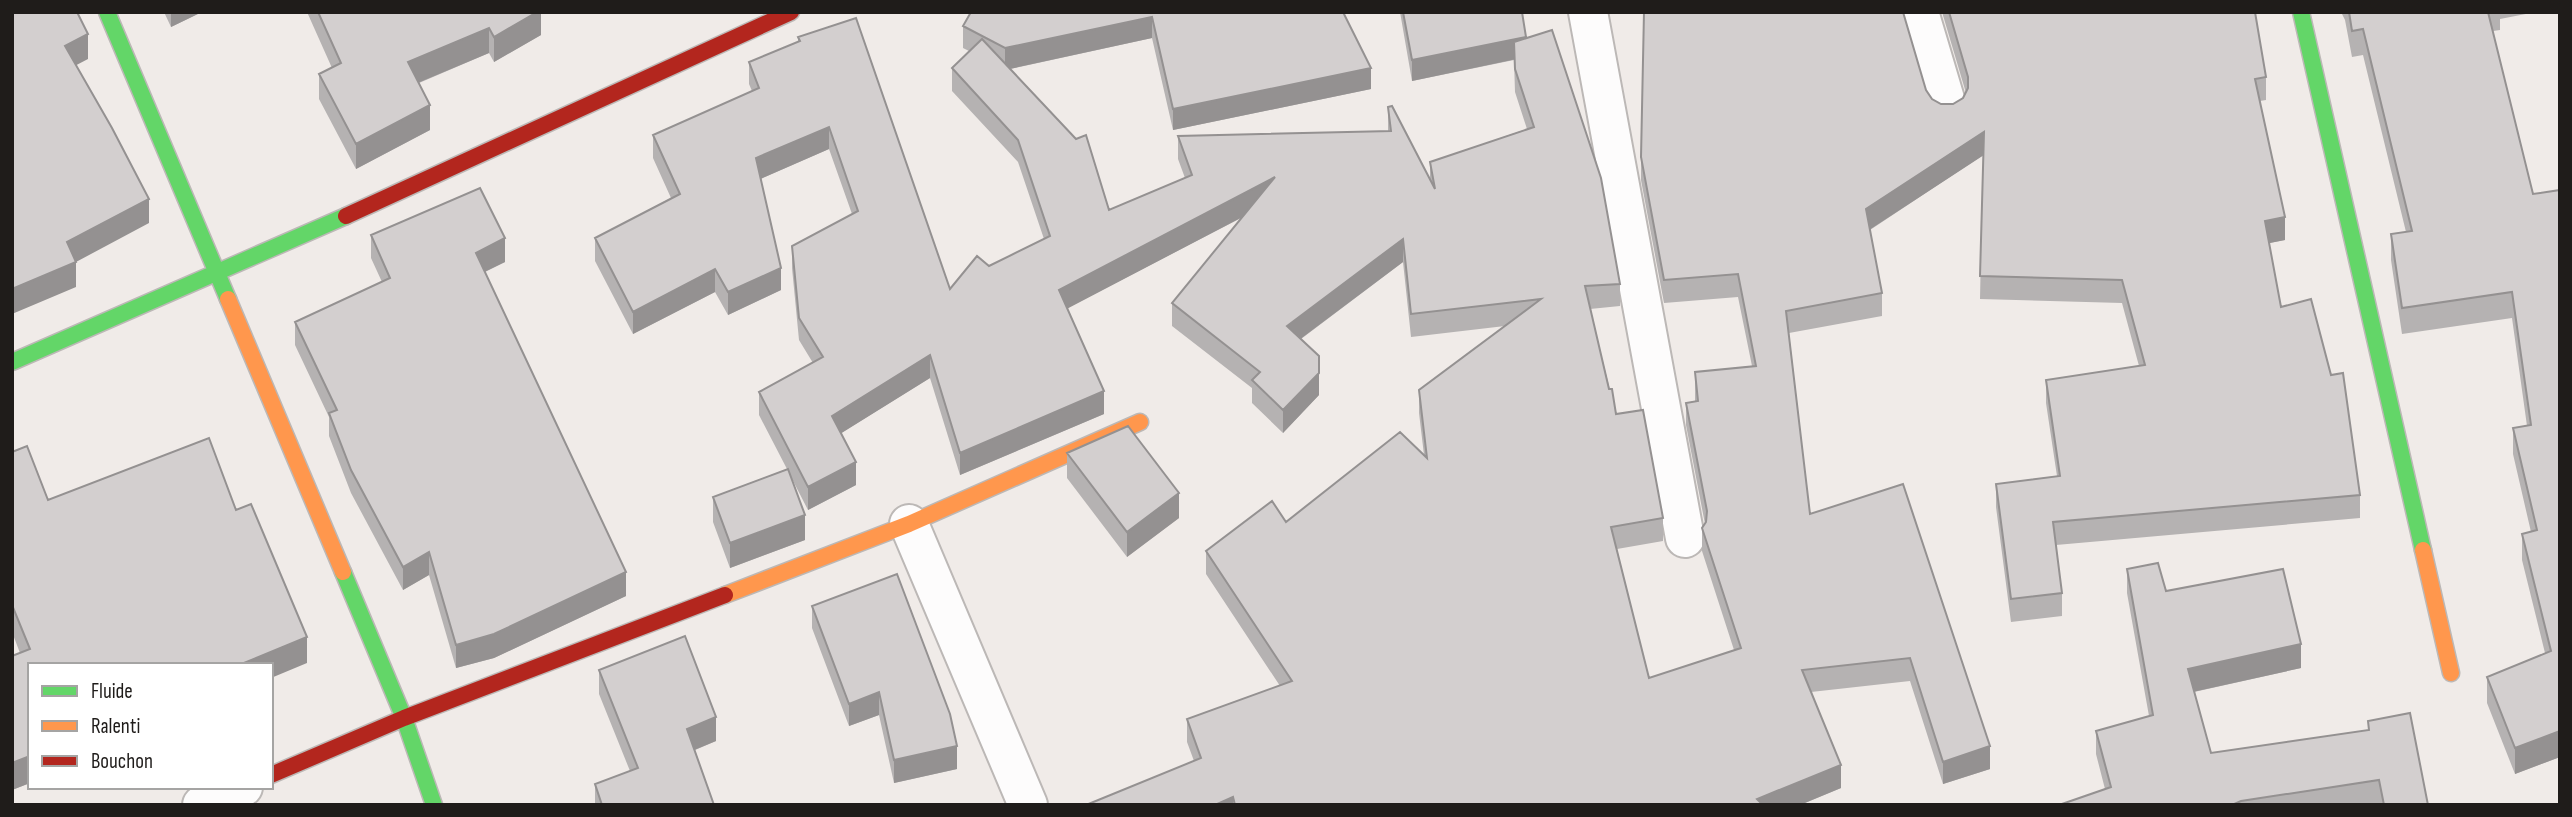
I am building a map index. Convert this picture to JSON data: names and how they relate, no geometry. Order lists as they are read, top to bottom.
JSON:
{
  "legend": ["Fluide", "Ralenti", "Bouchon"]
}
